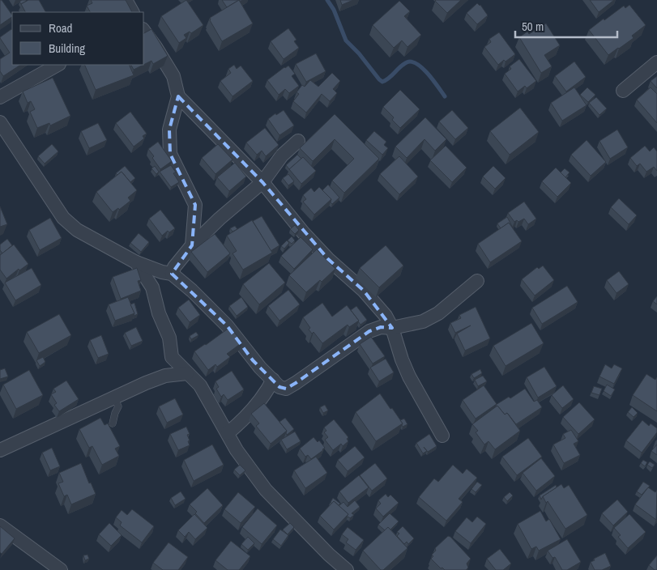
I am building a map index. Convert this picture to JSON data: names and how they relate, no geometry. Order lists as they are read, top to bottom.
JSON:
{
  "legend": ["Road", "Building"],
  "scale_bar": "50 m"
}
